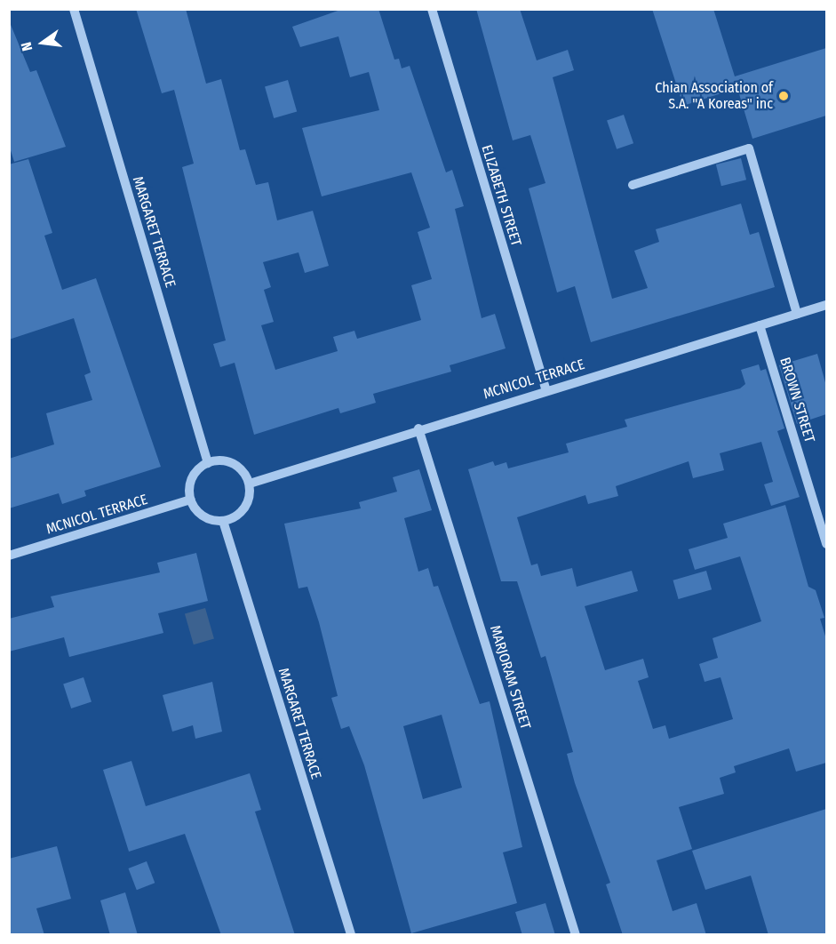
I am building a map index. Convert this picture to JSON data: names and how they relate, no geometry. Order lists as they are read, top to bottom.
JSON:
{
  "streets": {
    "street": [
      "ELIZABETH STREET",
      "MARGARET TERRACE",
      "MCNICOL TERRACE",
      "BROWN STREET",
      "MARJORAM STREET"
    ]
  },
  "crossings": [
    ["ELIZABETH STREET", "MCNICOL TERRACE"],
    ["MARGARET TERRACE", "MCNICOL TERRACE"],
    ["MCNICOL TERRACE", "BROWN STREET"],
    ["MCNICOL TERRACE", "MARJORAM STREET"]
  ],
  "places": ["Chian Association of S.A. \"A Koreas\" inc"],
  "north": "left"
}
